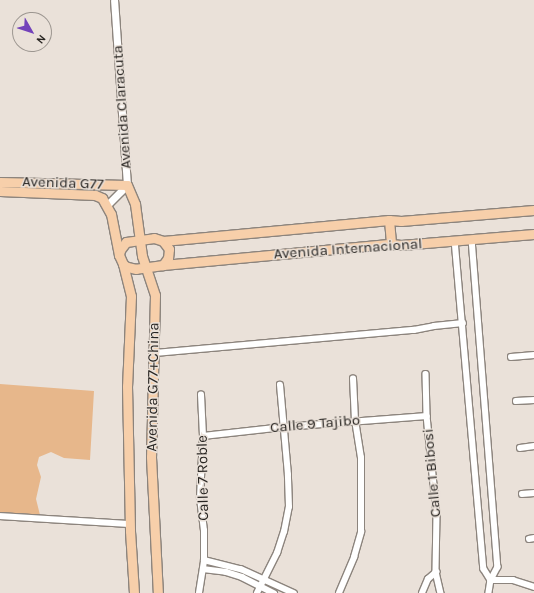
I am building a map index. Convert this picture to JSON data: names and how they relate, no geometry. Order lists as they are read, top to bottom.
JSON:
{
  "streets": {
    "main road": ["Avenida G77", "Avenida Internacional", "Avenida G77+China"],
    "street": [
      "Avenida Claracuta",
      "Calle 9 Tajibo",
      "Calle 1 Bibosi",
      "Calle 7 Roble"
    ]
  },
  "crossings": [
    ["Avenida Claracuta", "Avenida G77"],
    ["Avenida Claracuta", "Avenida G77+China"],
    ["Avenida G77", "Avenida G77+China"],
    ["Avenida Internacional", "Avenida G77+China"],
    ["Calle 9 Tajibo", "Calle 1 Bibosi"],
    ["Calle 9 Tajibo", "Calle 7 Roble"]
  ],
  "north": "bottom right"
}
